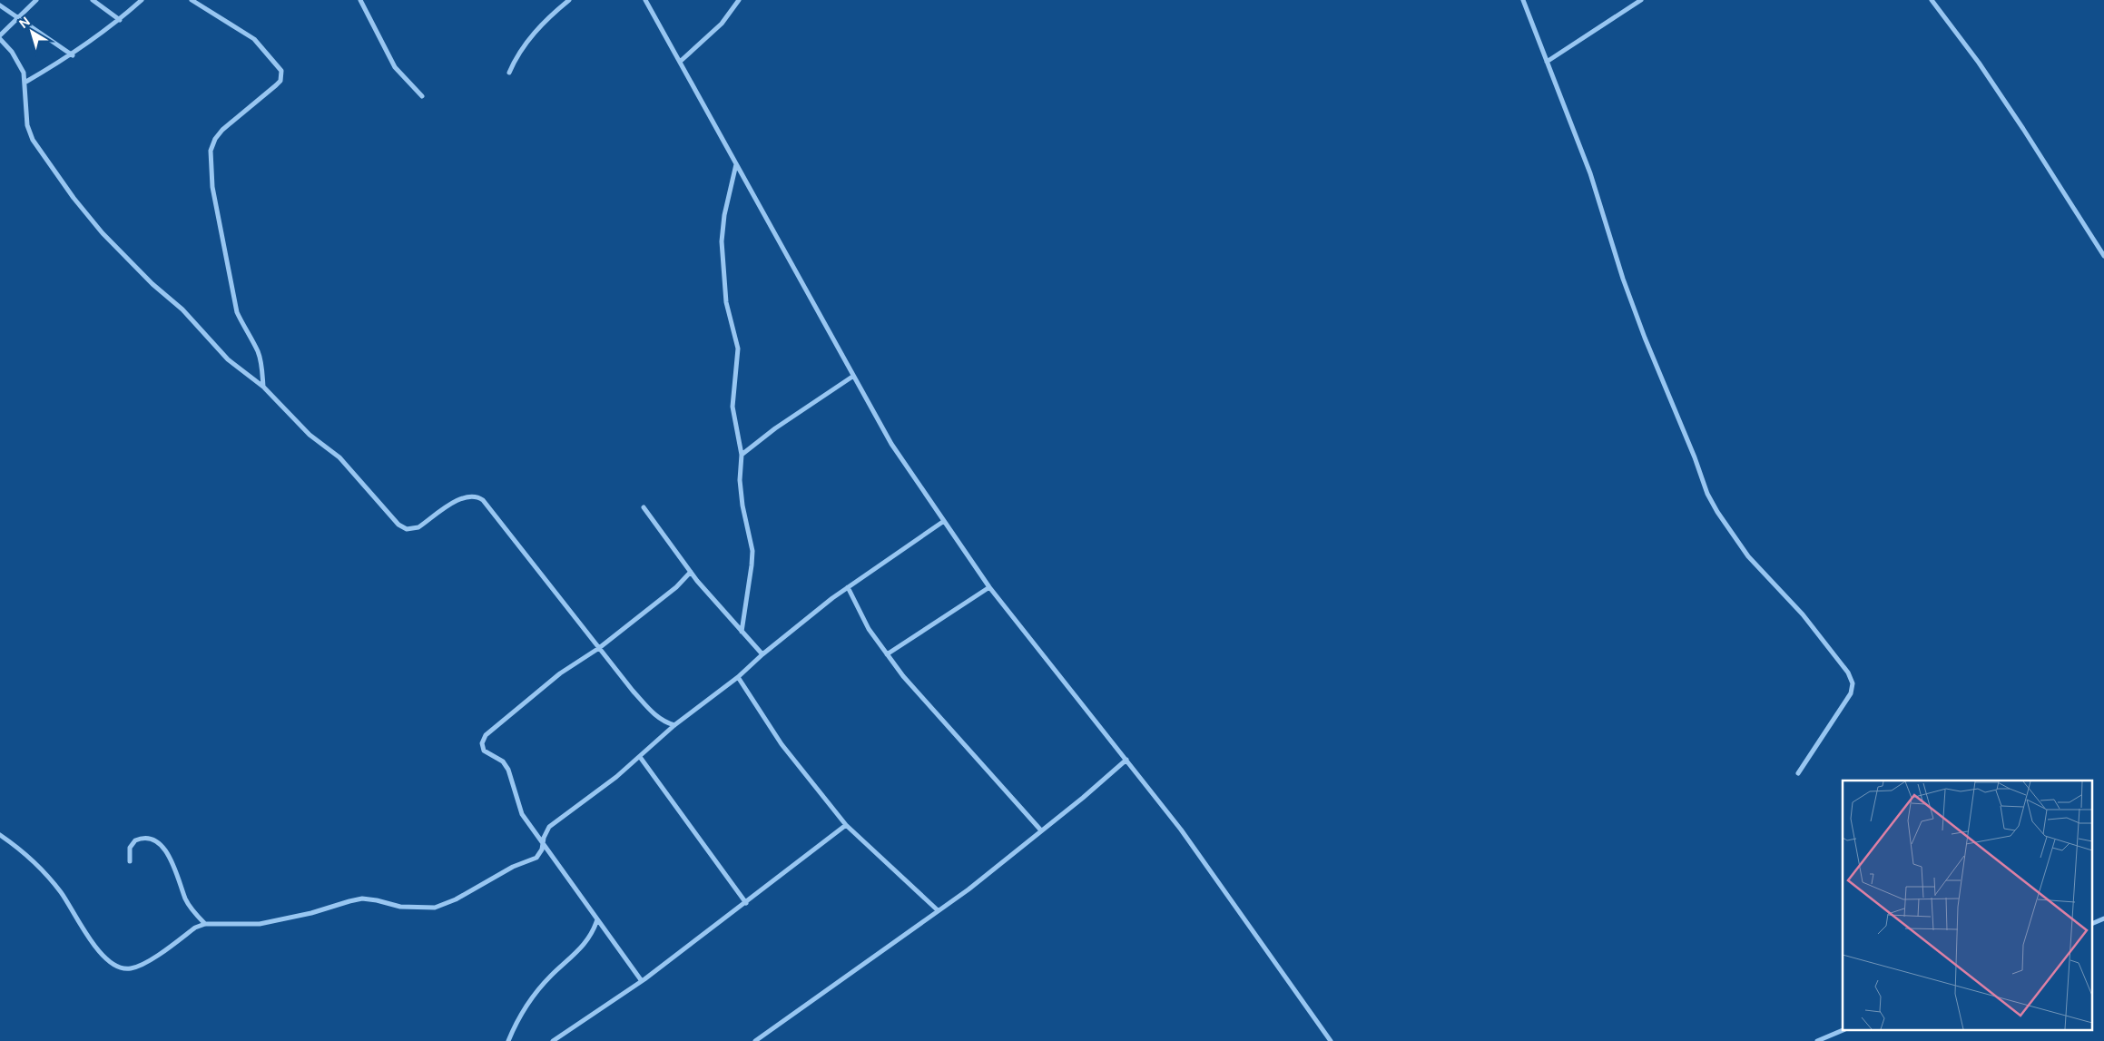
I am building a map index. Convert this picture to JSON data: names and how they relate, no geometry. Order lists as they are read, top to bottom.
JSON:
{
  "north": "top left"
}
